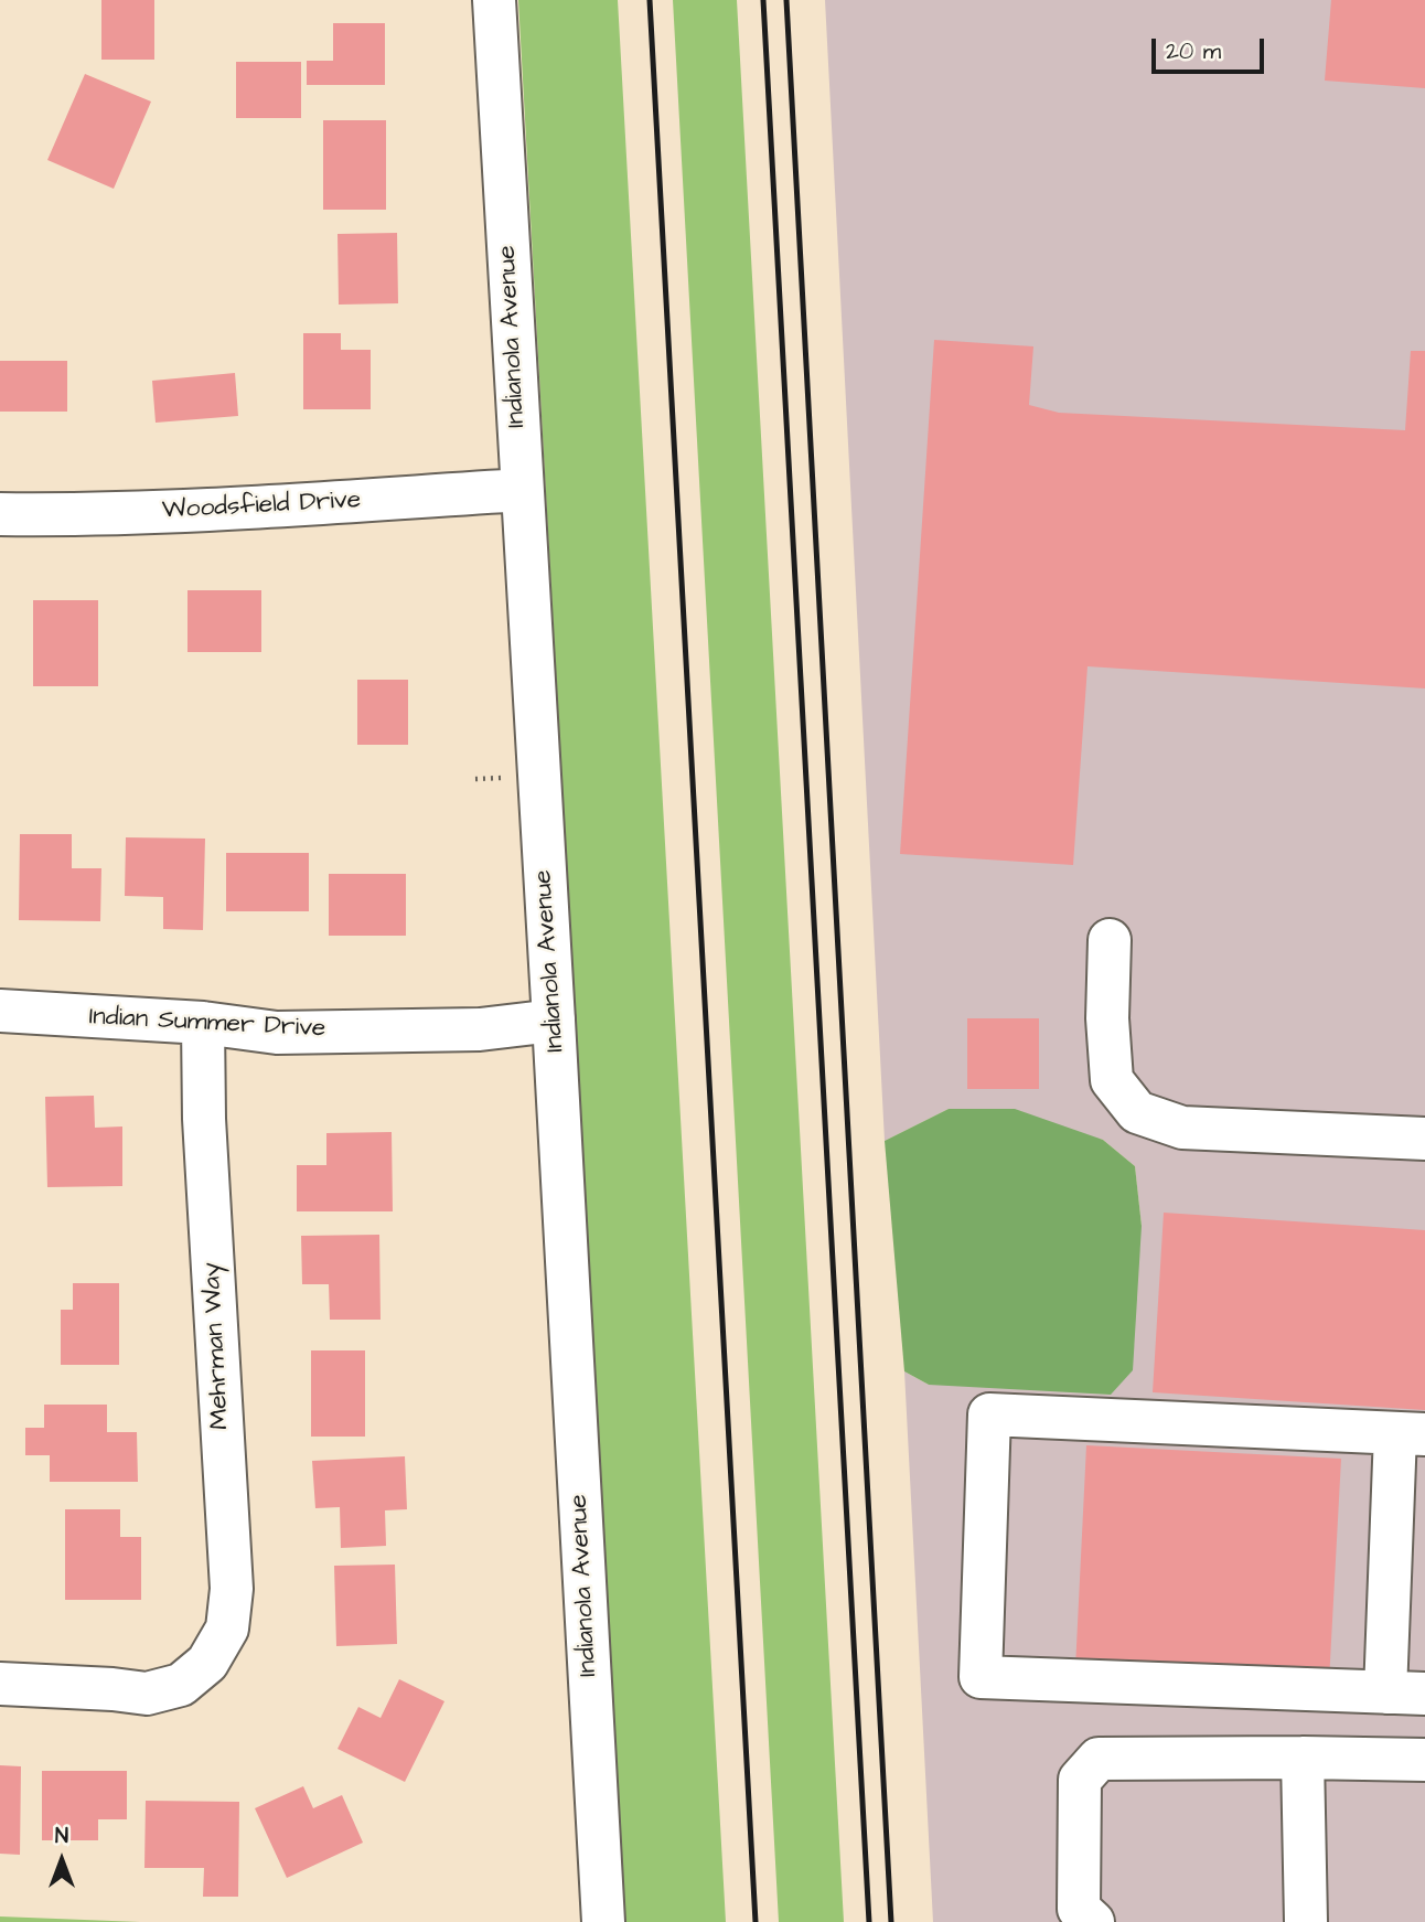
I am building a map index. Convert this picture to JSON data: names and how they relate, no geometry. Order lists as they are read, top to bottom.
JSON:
{
  "streets": {
    "street": [
      "Indianola Avenue",
      "Woodsfield Drive",
      "Indian Summer Drive",
      "Mehrman Way"
    ]
  },
  "crossings": [
    ["Indianola Avenue", "Woodsfield Drive"],
    ["Indianola Avenue", "Indian Summer Drive"],
    ["Indian Summer Drive", "Mehrman Way"]
  ],
  "scale_bar": "20 m",
  "north": "top"
}
